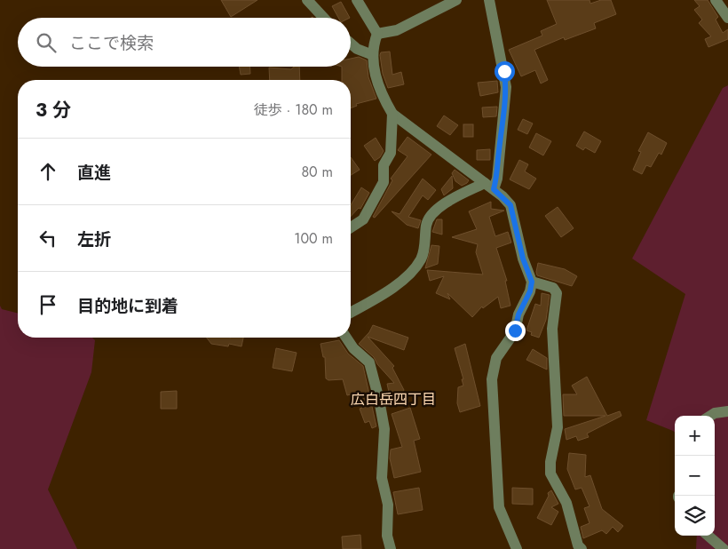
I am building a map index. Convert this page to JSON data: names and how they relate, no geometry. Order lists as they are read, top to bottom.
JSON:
{
  "districts": ["広白岳四丁目"],
  "page": {
    "search": "ここで検索",
    "heading": ["3 分", "徒歩 · 180 m"],
    "list": [
      ["直進", "80 m"],
      ["左折", "100 m"],
      "目的地に到着"
    ],
    "map_buttons": ["+", "−"]
  }
}
